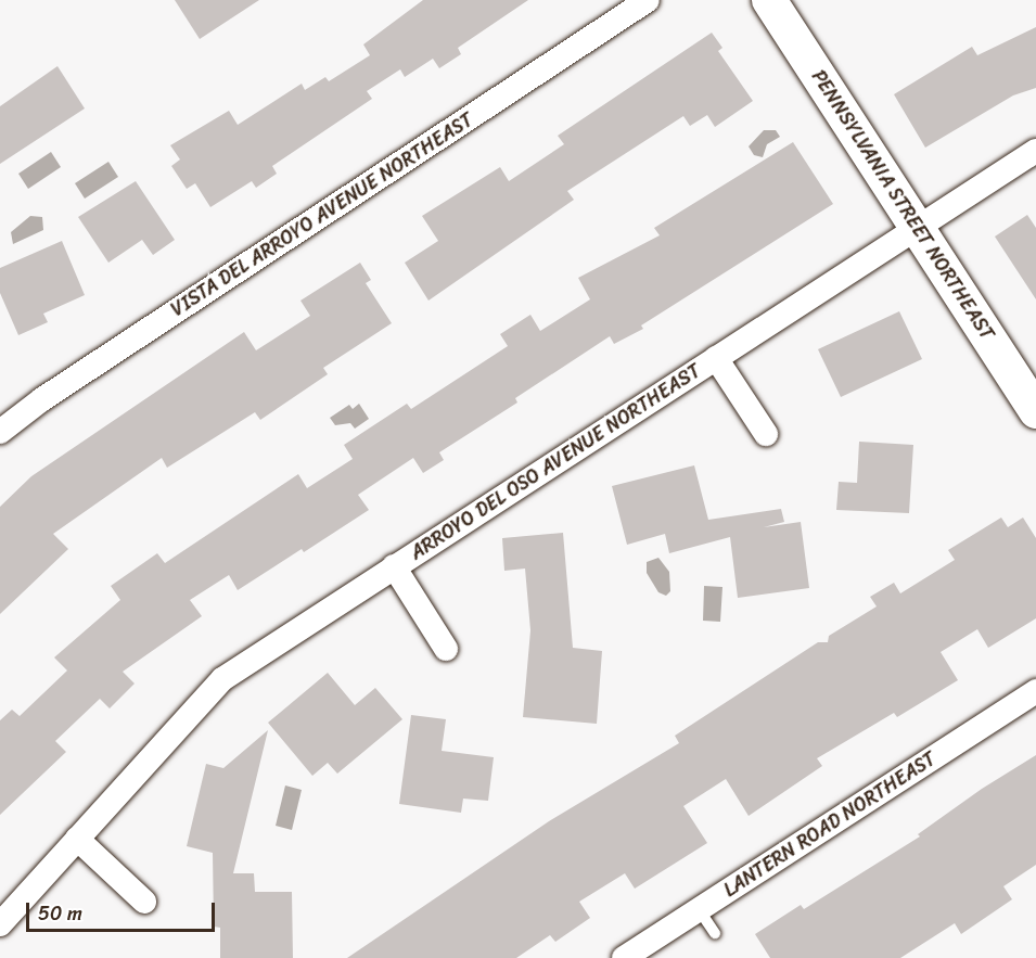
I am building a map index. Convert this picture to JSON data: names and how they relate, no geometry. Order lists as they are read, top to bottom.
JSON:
{
  "streets": {
    "street": [
      "PENNSYLVANIA STREET NORTHEAST",
      "VISTA DEL ARROYO AVENUE NORTHEAST",
      "ARROYO DEL OSO AVENUE NORTHEAST",
      "LANTERN ROAD NORTHEAST"
    ]
  },
  "crossings": [
    ["PENNSYLVANIA STREET NORTHEAST", "ARROYO DEL OSO AVENUE NORTHEAST"]
  ],
  "scale_bar": "50 m"
}
